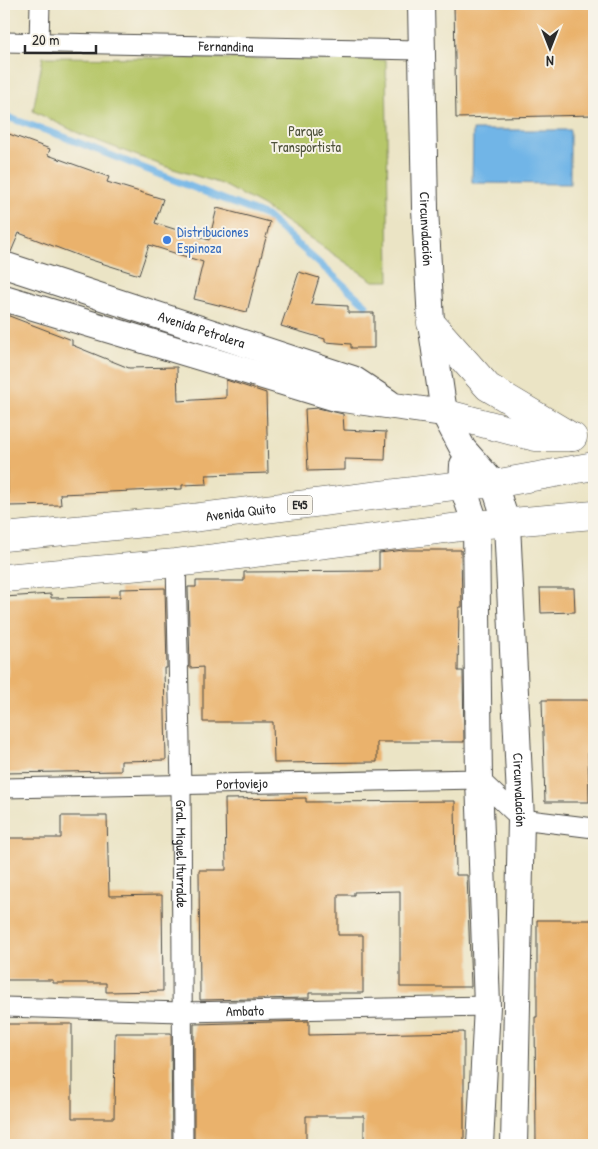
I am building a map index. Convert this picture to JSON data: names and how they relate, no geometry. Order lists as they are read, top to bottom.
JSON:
{
  "streets": {
    "highway": ["E45", "Avenida Quito"],
    "main road": ["Circunvalación", "Avenida Petrolera"],
    "street": [
      "Fernandina",
      "Portoviejo",
      "Gral. Miguel Iturralde",
      "Ambato"
    ]
  },
  "crossings": [
    ["Fernandina", "Circunvalación"],
    ["Circunvalación", "Avenida Petrolera"],
    ["Circunvalación", "Avenida Quito"],
    ["Circunvalación", "Portoviejo"],
    ["Circunvalación", "Ambato"],
    ["Portoviejo", "Gral. Miguel Iturralde"],
    ["Gral. Miguel Iturralde", "Ambato"]
  ],
  "parks": ["Parque Transportista"],
  "places": ["Distribuciones Espinoza"],
  "scale_bar": "20 m",
  "north": "bottom"
}
